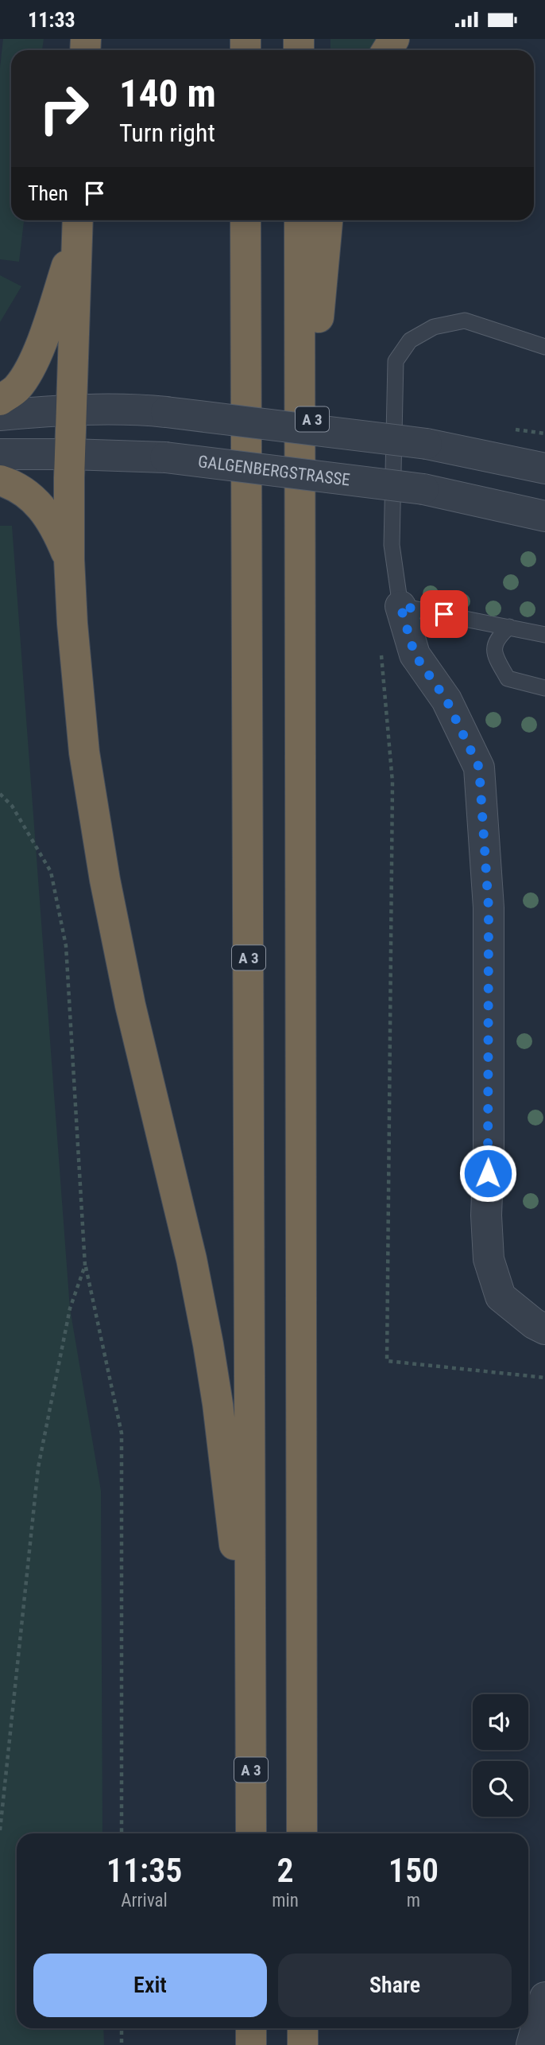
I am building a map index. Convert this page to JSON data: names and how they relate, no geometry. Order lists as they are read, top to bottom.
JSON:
{
  "streets": {
    "highway": ["A 3"],
    "street": ["GALGENBERGSTRASSE"]
  },
  "crossings": [
    ["A 3", "GALGENBERGSTRASSE"]
  ],
  "page": {
    "status": "11:33",
    "turn": ["140 m", "Turn right"],
    "then": "Then",
    "eta": [
      "11:35",
      "Arrival",
      "2",
      "min",
      "150",
      "m"
    ],
    "buttons": ["Exit", "Share"]
  }
}
